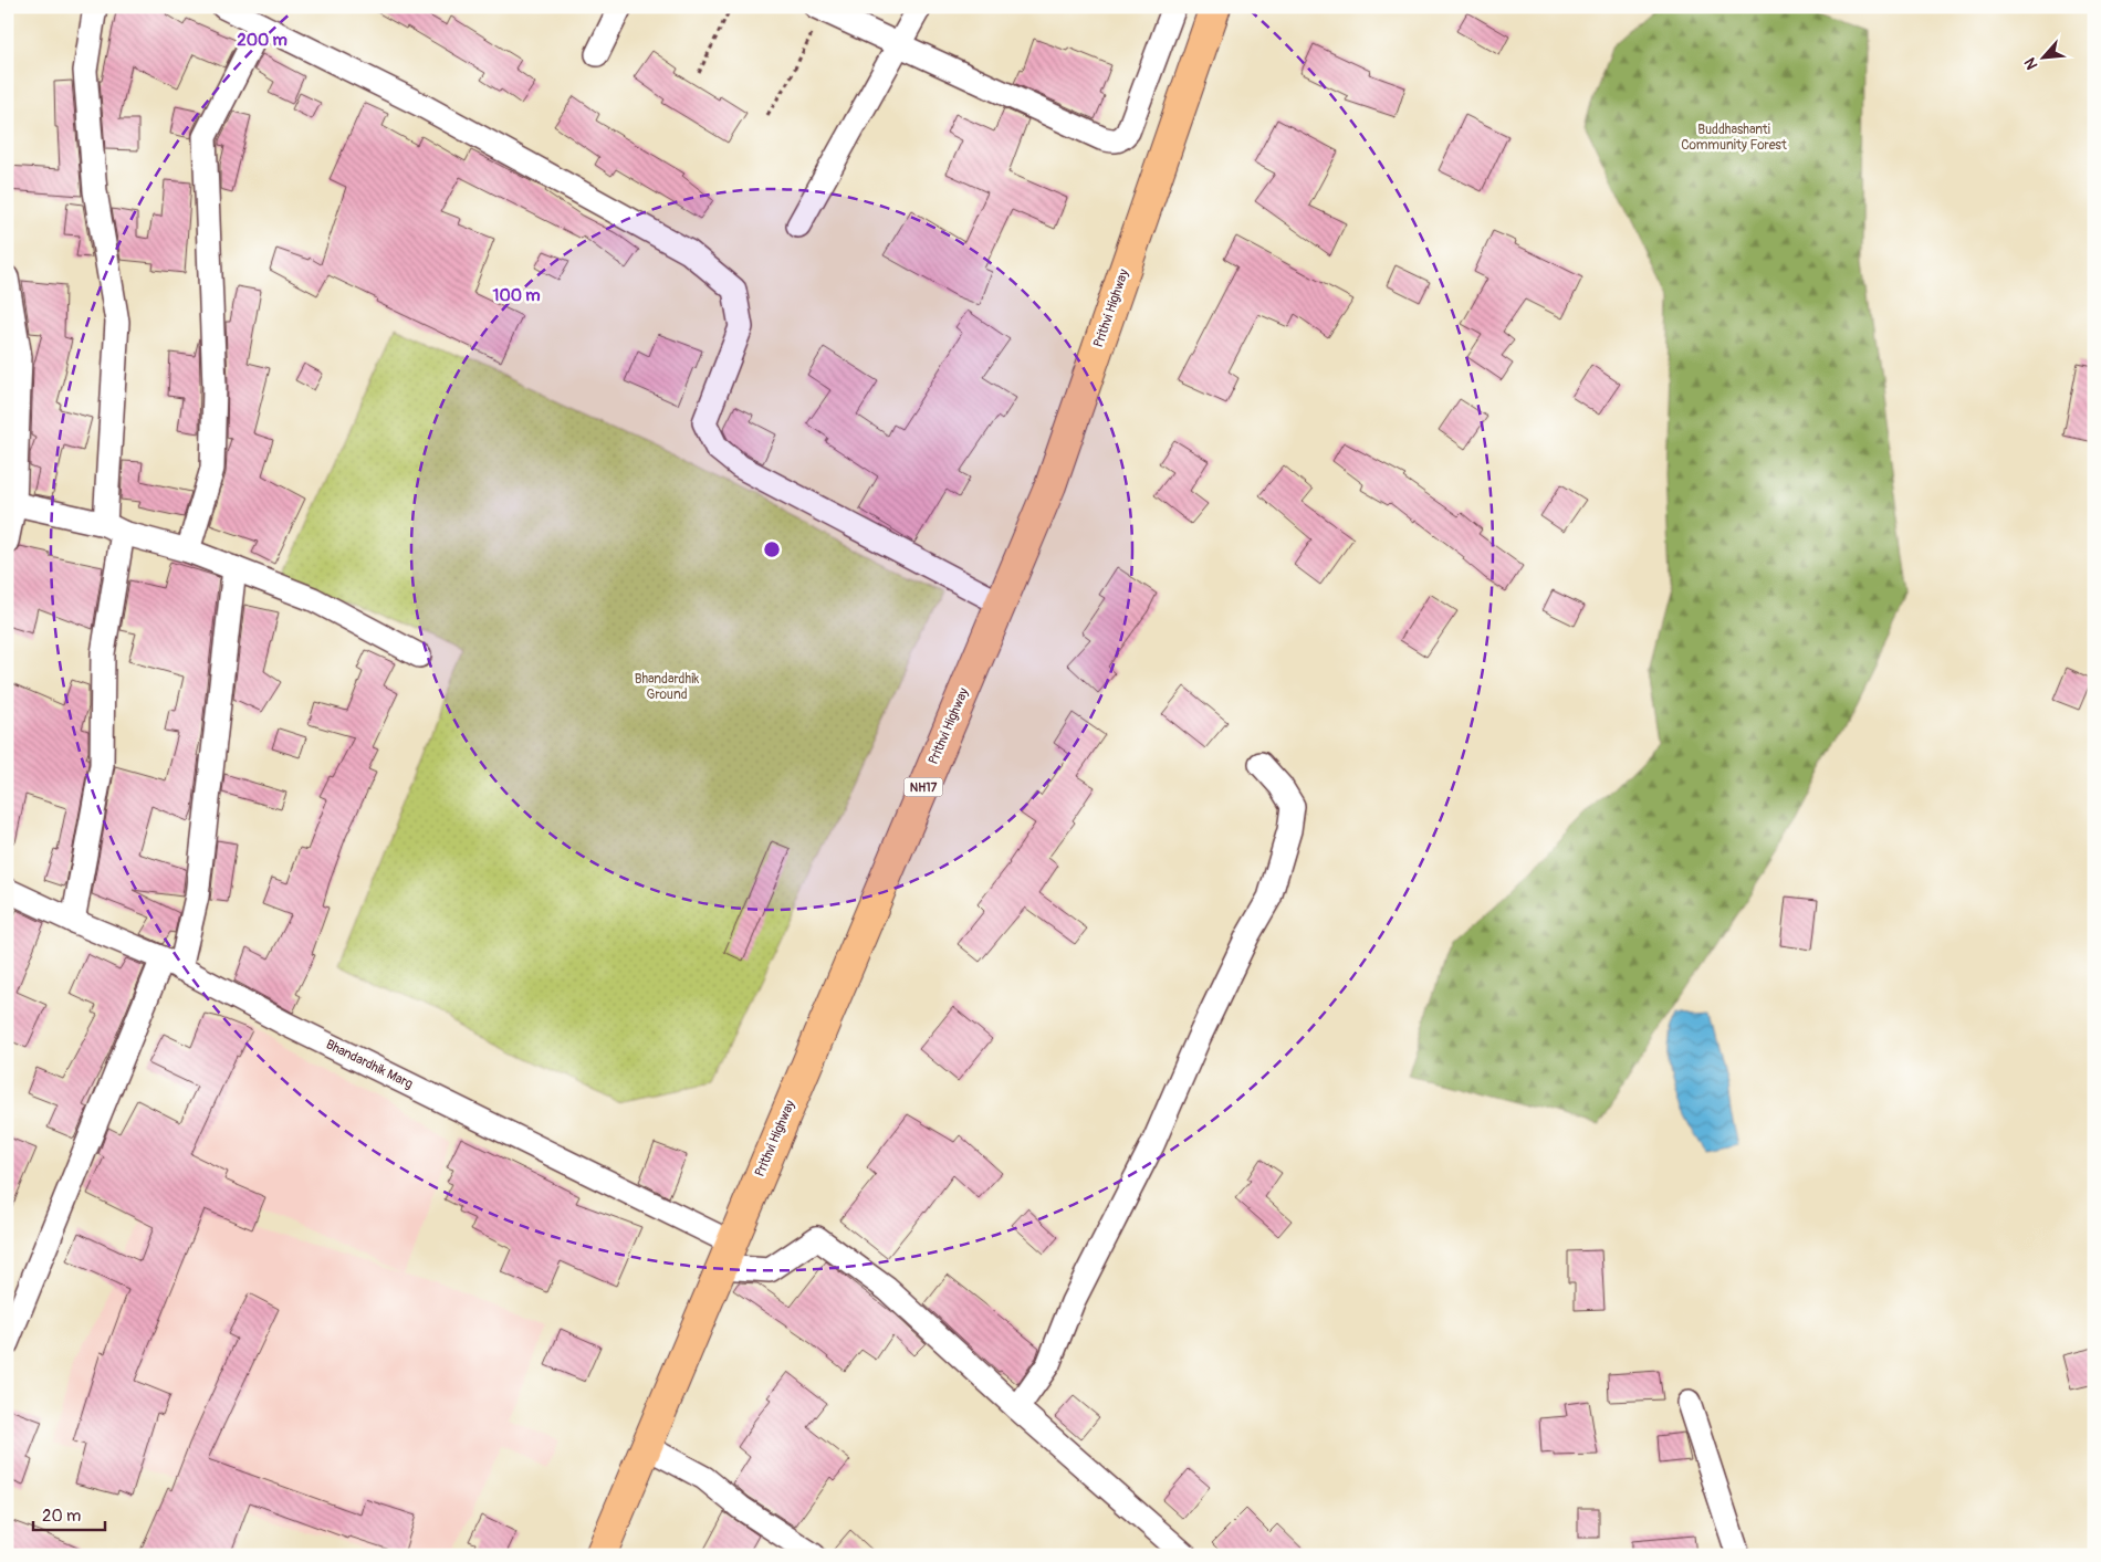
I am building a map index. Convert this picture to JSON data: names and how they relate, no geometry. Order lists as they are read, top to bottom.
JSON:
{
  "streets": {
    "highway": ["Prithvi Highway", "NH17"],
    "street": ["Bhandardhik Marg"]
  },
  "crossings": [
    ["Prithvi Highway", "Bhandardhik Marg"]
  ],
  "parks": ["Buddhashanti Community Forest", "Bhandardhik Ground"],
  "scale_bar": "20 m",
  "north": "bottom left",
  "rings": ["200 m", "100 m"]
}
